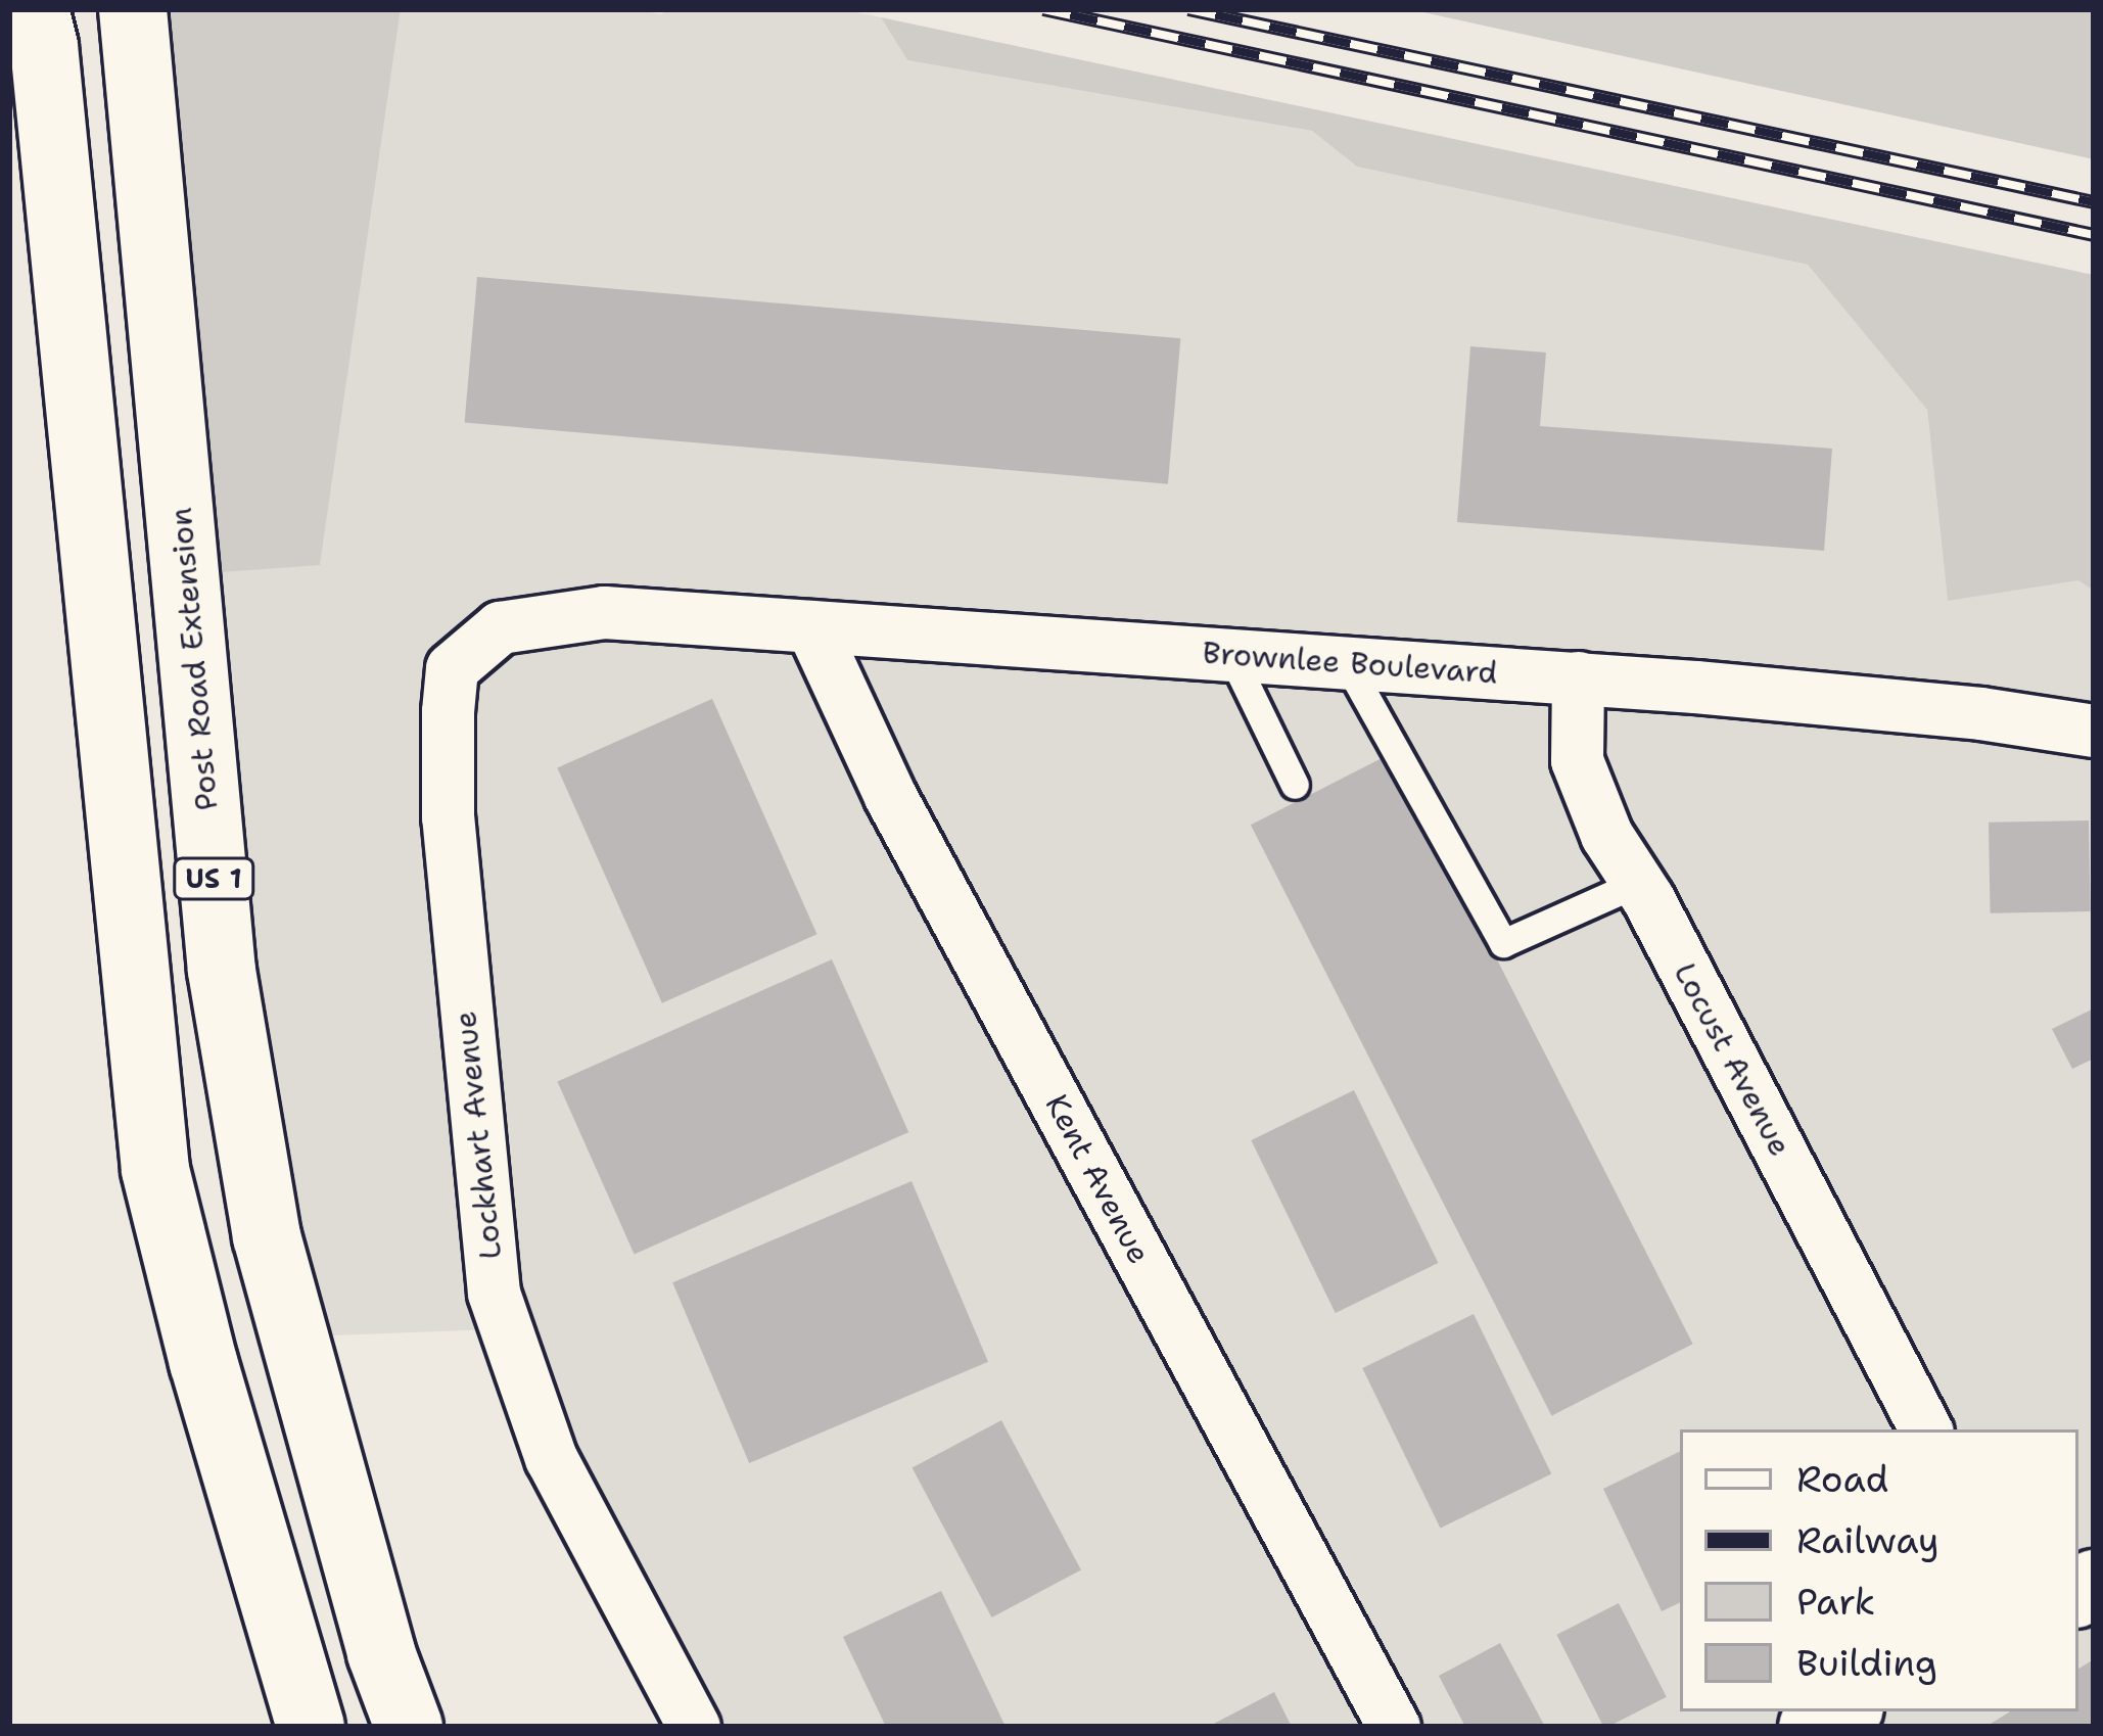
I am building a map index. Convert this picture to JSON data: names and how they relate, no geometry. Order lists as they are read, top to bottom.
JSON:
{
  "streets": {
    "main road": ["Post Road Extension", "US 1"],
    "street": [
      "Brownlee Boulevard",
      "Locust Avenue",
      "Lockhart Avenue",
      "Kent Avenue"
    ]
  },
  "crossings": [
    ["Brownlee Boulevard", "Locust Avenue"],
    ["Brownlee Boulevard", "Lockhart Avenue"],
    ["Brownlee Boulevard", "Kent Avenue"]
  ],
  "legend": [
    "Road",
    "Railway",
    "Park",
    "Building"
  ]
}
